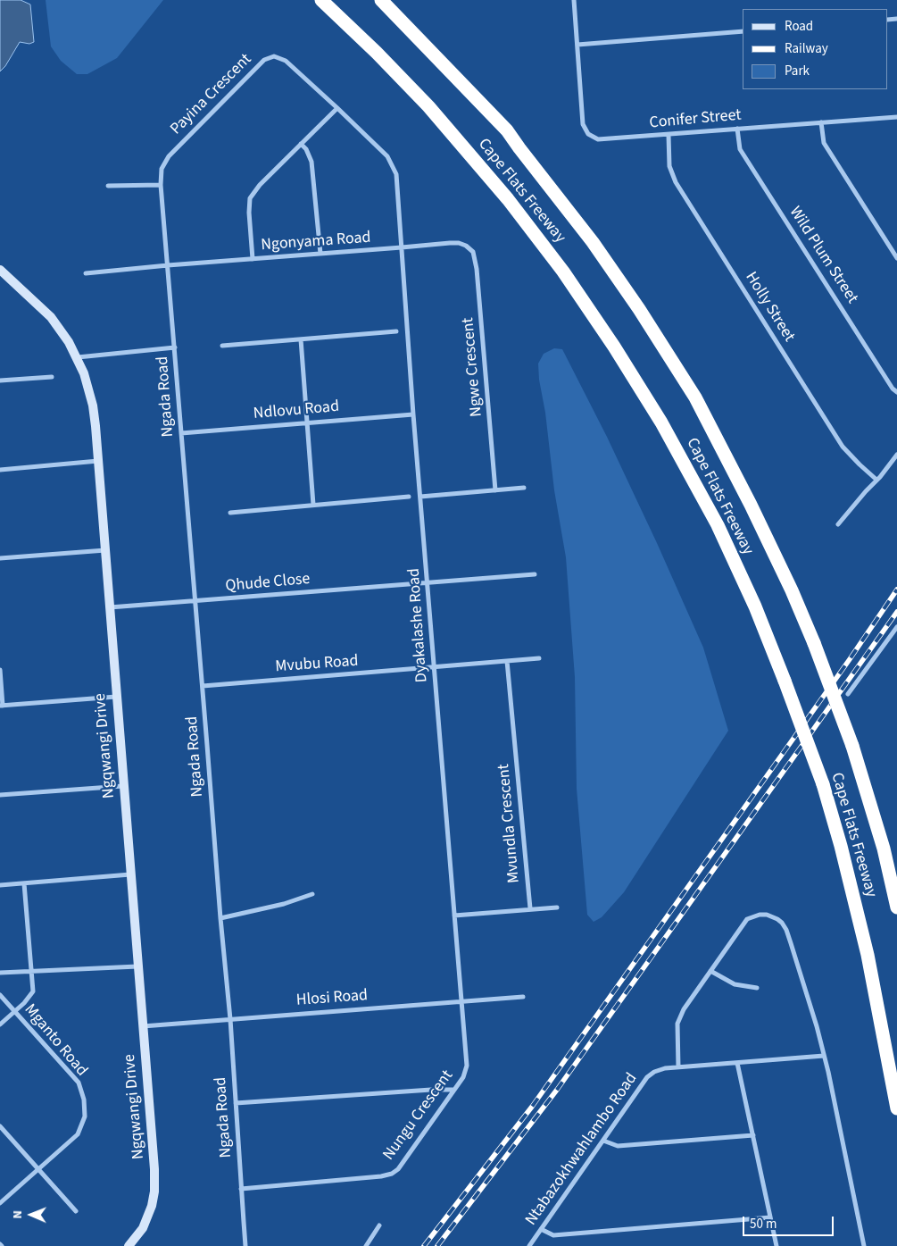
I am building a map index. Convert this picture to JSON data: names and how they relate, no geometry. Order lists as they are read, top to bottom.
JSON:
{
  "streets": {
    "highway": ["Cape Flats Freeway"],
    "street": [
      "Payina Crescent",
      "Conifer Street",
      "Ngonyama Road",
      "Wild Plum Street",
      "Holly Street",
      "Ngwe Crescent",
      "Ngada Road",
      "Ndlovu Road",
      "Qhude Close",
      "Dyakalashe Road",
      "Mvubu Road",
      "Ngqwangi Drive",
      "Mvundla Crescent",
      "Hlosi Road",
      "Mganto Road",
      "Nungu Crescent",
      "Ntabazokhwahlambo Road"
    ]
  },
  "crossings": [
    ["Payina Crescent", "Ngonyama Road"],
    ["Payina Crescent", "Ngada Road"],
    ["Payina Crescent", "Dyakalashe Road"],
    ["Conifer Street", "Wild Plum Street"],
    ["Conifer Street", "Holly Street"],
    ["Ngonyama Road", "Ngwe Crescent"],
    ["Ngonyama Road", "Ngada Road"],
    ["Ngonyama Road", "Dyakalashe Road"],
    ["Ngada Road", "Ndlovu Road"],
    ["Ngada Road", "Qhude Close"],
    ["Ngada Road", "Mvubu Road"],
    ["Ngada Road", "Hlosi Road"],
    ["Ngada Road", "Nungu Crescent"],
    ["Ndlovu Road", "Dyakalashe Road"],
    ["Qhude Close", "Dyakalashe Road"],
    ["Qhude Close", "Ngqwangi Drive"],
    ["Dyakalashe Road", "Mvubu Road"],
    ["Dyakalashe Road", "Hlosi Road"],
    ["Dyakalashe Road", "Nungu Crescent"],
    ["Ngqwangi Drive", "Hlosi Road"],
    ["Hlosi Road", "Nungu Crescent"]
  ],
  "legend": ["Road", "Railway", "Park"],
  "scale_bar": "50 m",
  "north": "left"
}
